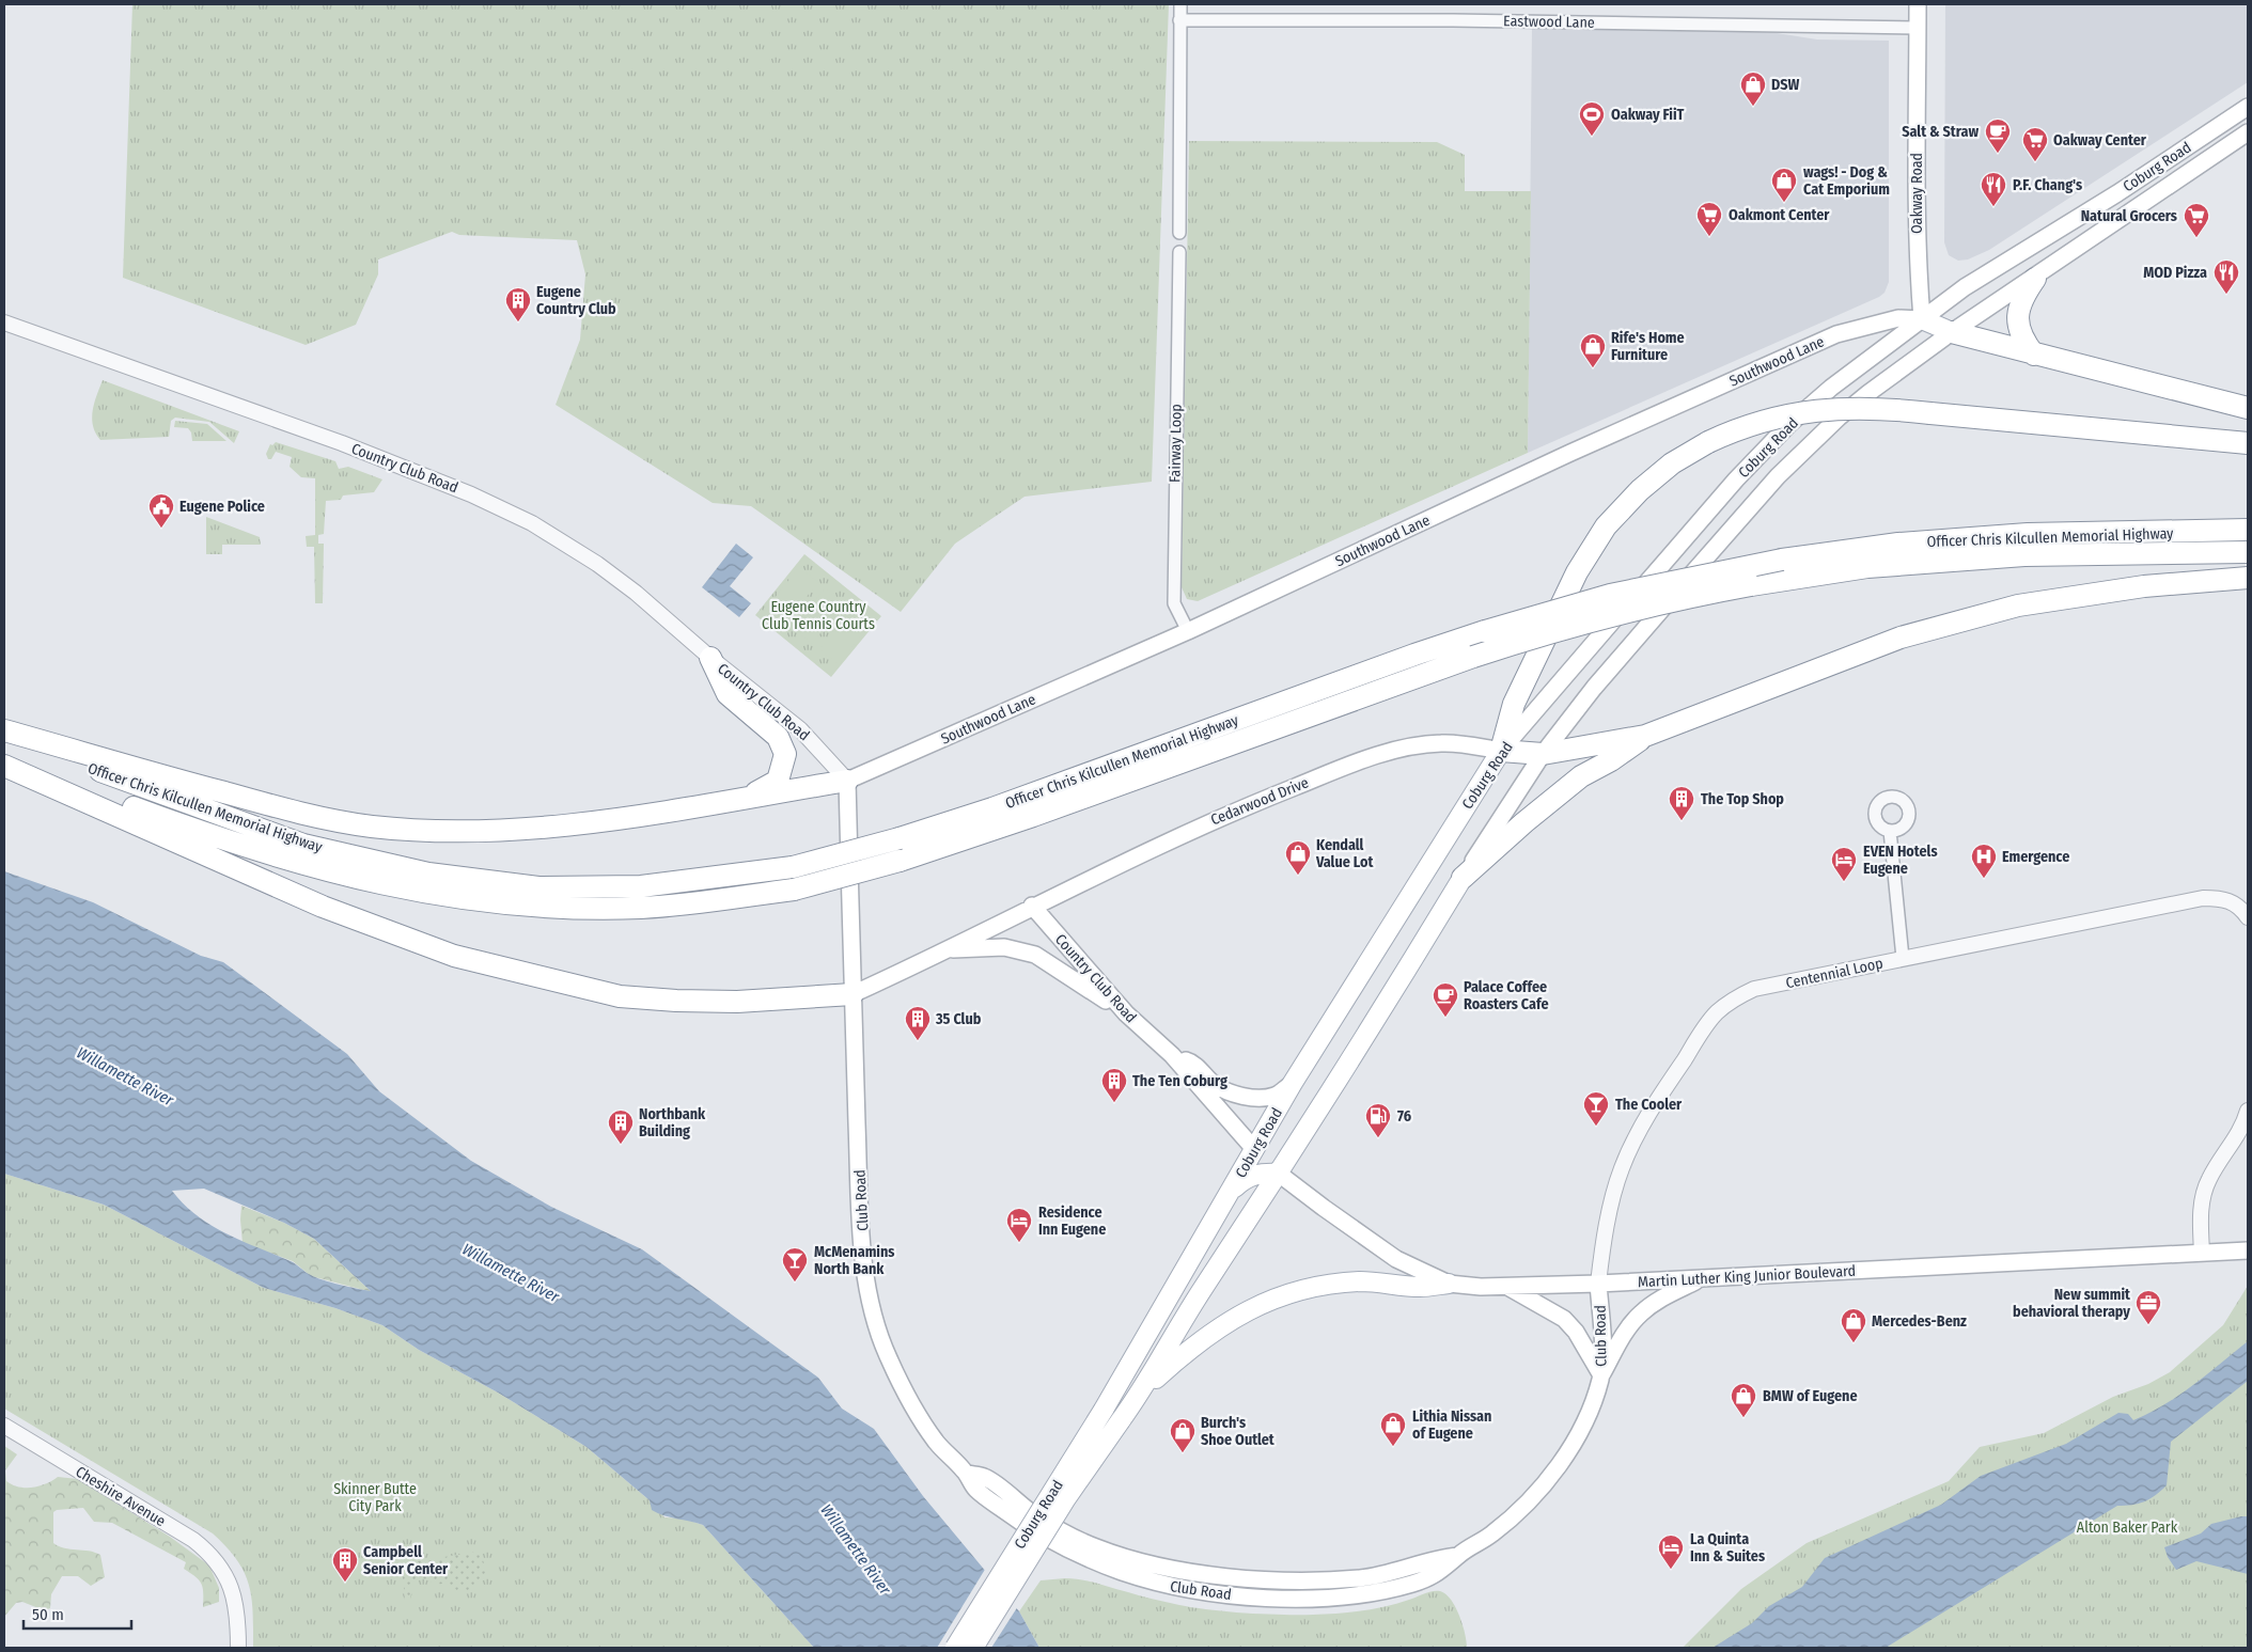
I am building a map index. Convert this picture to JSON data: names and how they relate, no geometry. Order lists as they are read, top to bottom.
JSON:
{
  "streets": {
    "highway": ["Officer Chris Kilcullen Memorial Highway"],
    "main road": [
      "Coburg Road",
      "Oakway Road",
      "Southwood Lane",
      "Country Club Road",
      "Cedarwood Drive",
      "Club Road",
      "Martin Luther King Junior Boulevard"
    ],
    "street": [
      "Eastwood Lane",
      "Fairway Loop",
      "Centennial Loop",
      "Cheshire Avenue"
    ]
  },
  "crossings": [
    ["Eastwood Lane", "Oakway Road"],
    ["Coburg Road", "Oakway Road"],
    ["Coburg Road", "Southwood Lane"],
    ["Coburg Road", "Country Club Road"],
    ["Coburg Road", "Cedarwood Drive"],
    ["Coburg Road", "Martin Luther King Junior Boulevard"],
    ["Oakway Road", "Southwood Lane"],
    ["Southwood Lane", "Fairway Loop"],
    ["Southwood Lane", "Country Club Road"],
    ["Country Club Road", "Cedarwood Drive"],
    ["Centennial Loop", "Club Road"],
    ["Centennial Loop", "Martin Luther King Junior Boulevard"],
    ["Club Road", "Martin Luther King Junior Boulevard"]
  ],
  "water": ["Willamette River"],
  "parks": ["Eugene Country Club Tennis Courts", "Skinner Butte City Park", "Alton Baker Park"],
  "places": {
    "shop": [
      "DSW",
      "wags! - Dog & Cat Emporium",
      "Rife's Home Furniture",
      "Kendall Value Lot",
      "Mercedes-Benz",
      "BMW of Eugene",
      "Lithia Nissan of Eugene",
      "Burch's Shoe Outlet"
    ],
    "sports": ["Oakway FiiT"],
    "cafe": ["Salt & Straw", "Palace Coffee Roasters Cafe"],
    "supermarket": ["Oakway Center", "Oakmont Center", "Natural Grocers"],
    "restaurant": ["P.F. Chang's", "MOD Pizza"],
    "building": [
      "Eugene Country Club",
      "The Top Shop",
      "35 Club",
      "The Ten Coburg",
      "Northbank Building",
      "Campbell Senior Center"
    ],
    "public building": ["Eugene Police"],
    "hospital": ["Emergence"],
    "hotel": ["EVEN Hotels Eugene", "Residence Inn Eugene", "La Quinta Inn & Suites"],
    "bar": ["The Cooler", "McMenamins North Bank"],
    "fuel station": ["76"],
    "office": ["New summit behavioral therapy"]
  },
  "scale_bar": "50 m"
}
